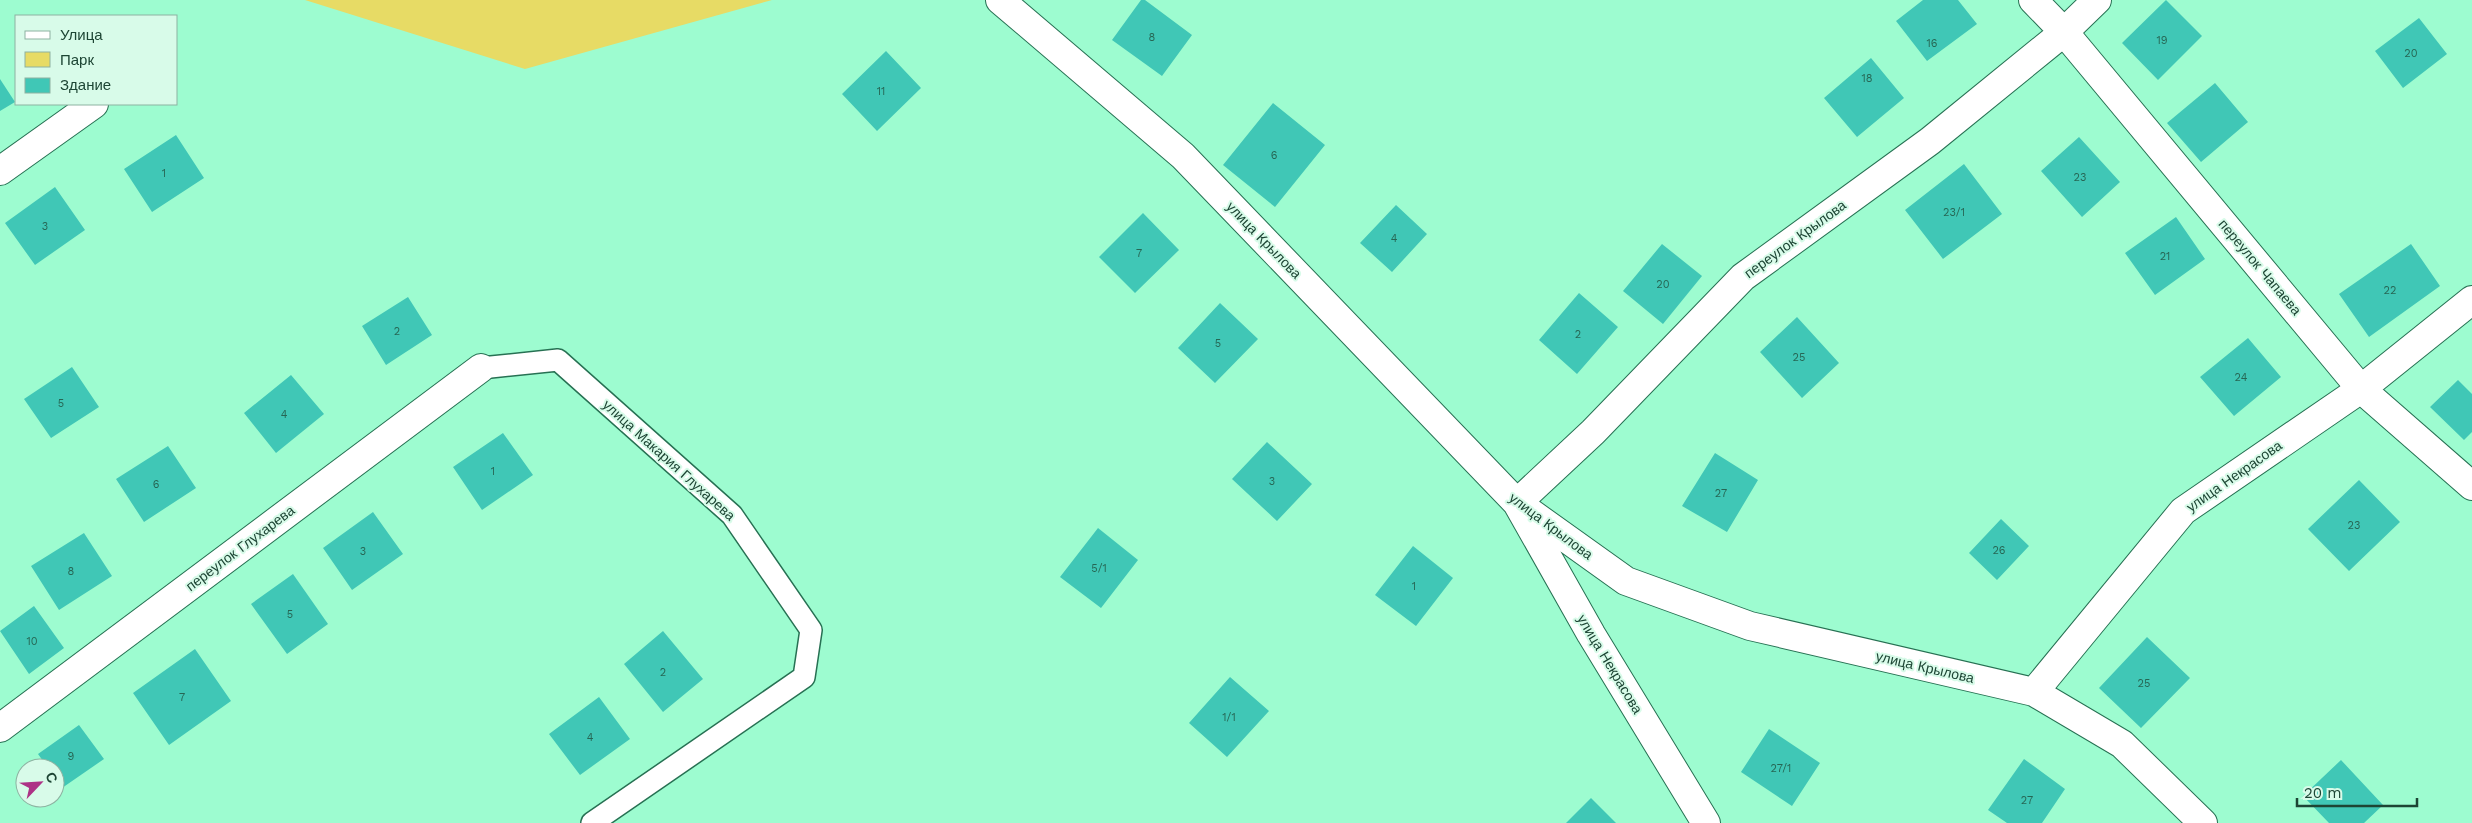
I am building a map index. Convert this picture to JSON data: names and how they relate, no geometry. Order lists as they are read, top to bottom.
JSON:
{
  "streets": {
    "street": [
      "переулок Крылова",
      "улица Крылова",
      "переулок Чапаева",
      "улица Некрасова",
      "переулок Глухарева"
    ],
    "lane": ["улица Макария Глухарева"]
  },
  "crossings": [
    ["переулок Крылова", "улица Крылова"],
    ["переулок Крылова", "переулок Чапаева"],
    ["переулок Крылова", "улица Некрасова"],
    ["улица Крылова", "улица Некрасова"],
    ["переулок Чапаева", "улица Некрасова"],
    ["улица Макария Глухарева", "переулок Глухарева"]
  ],
  "house_numbers": [
    "8",
    "19",
    "16",
    "20",
    "18",
    "11",
    "6",
    "1",
    "23",
    "23/1",
    "3",
    "4",
    "7",
    "21",
    "20",
    "22",
    "2",
    "2",
    "5",
    "25",
    "24",
    "5",
    "4",
    "1",
    "3",
    "6",
    "27",
    "23",
    "26",
    "3",
    "5/1",
    "8",
    "1",
    "5",
    "10",
    "2",
    "25",
    "7",
    "1/1",
    "4",
    "9",
    "27/1",
    "27"
  ],
  "legend": ["Улица", "Парк", "Здание"],
  "scale_bar": "20 m",
  "north": "top right"
}
